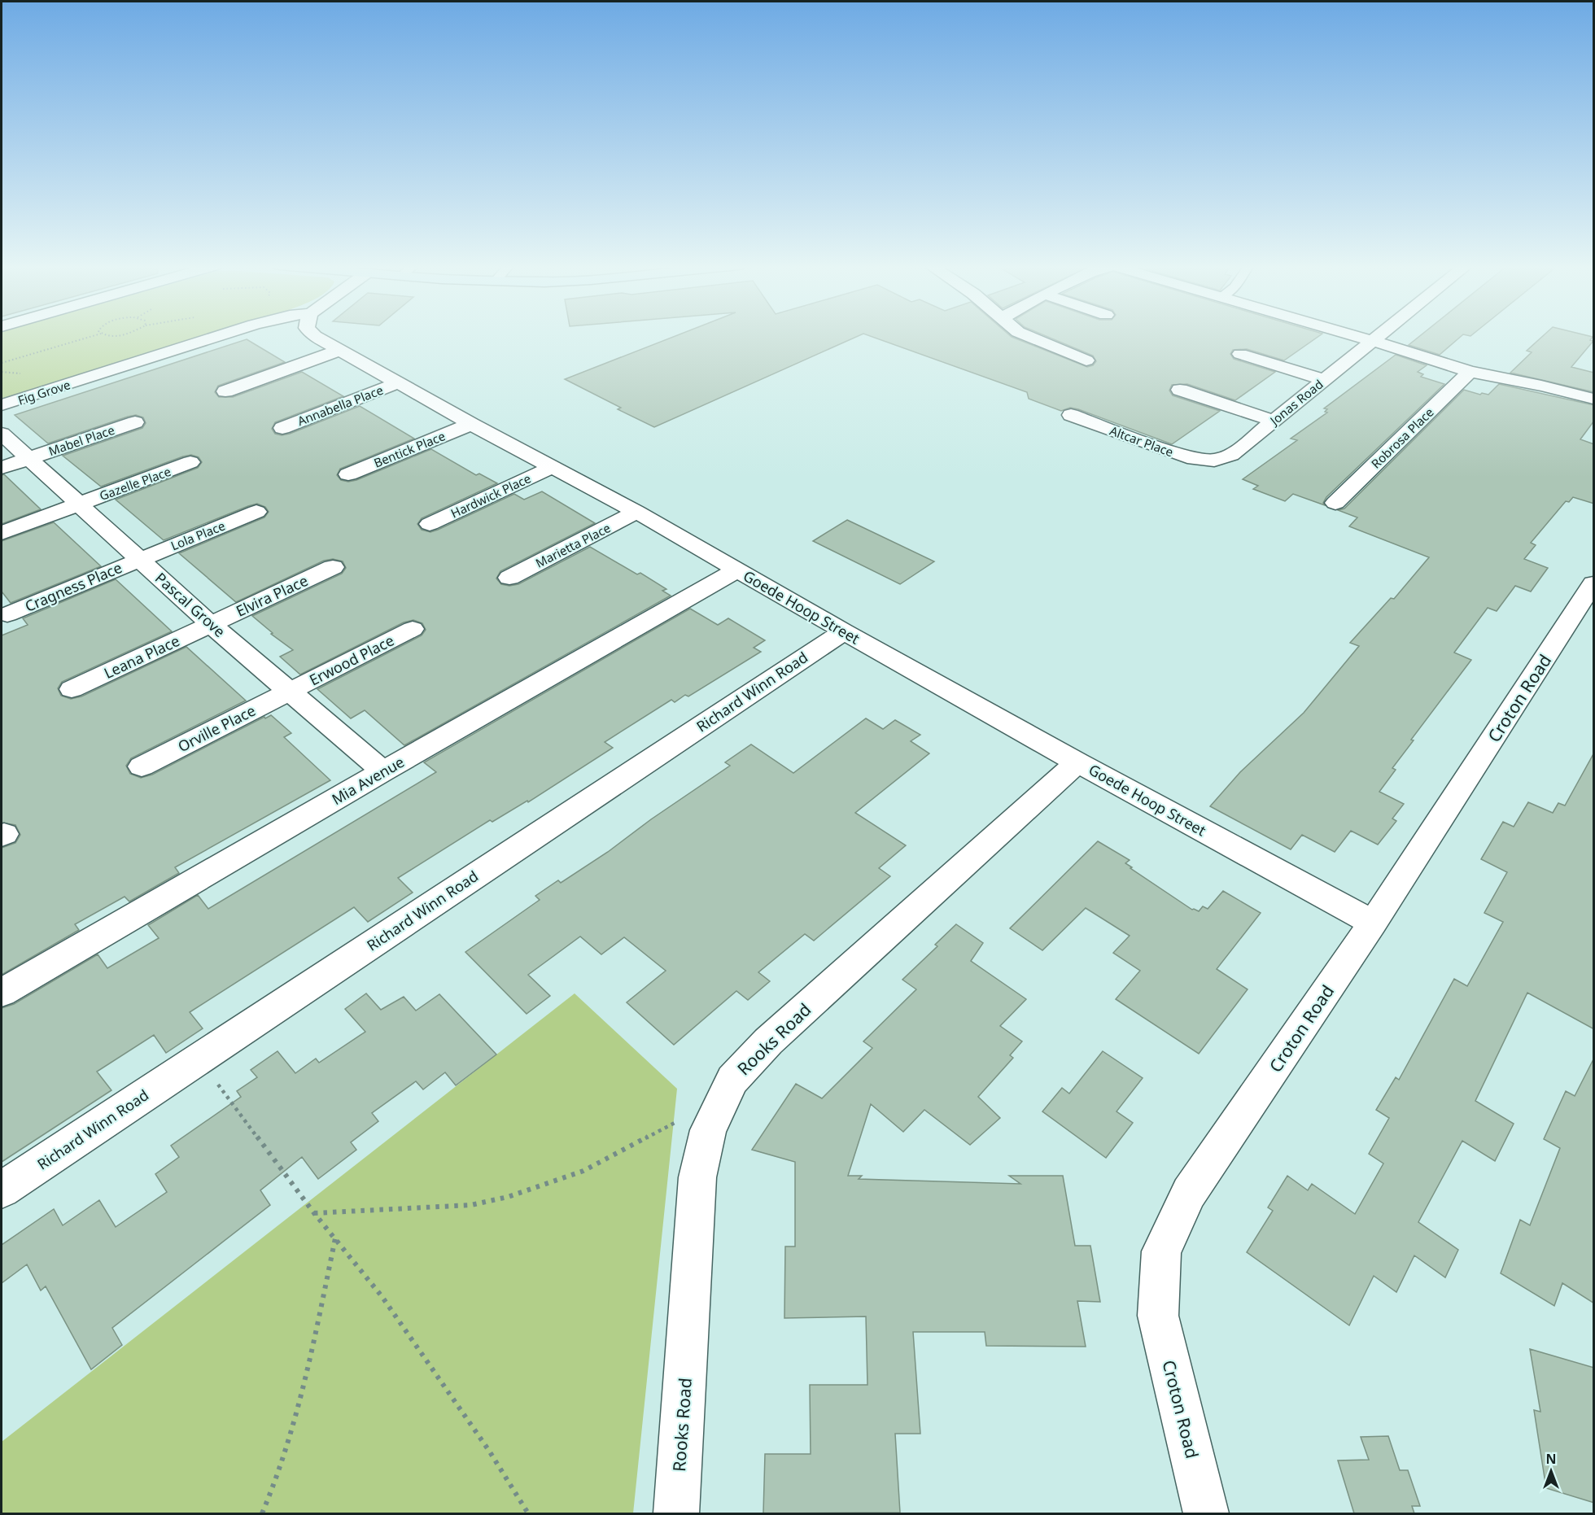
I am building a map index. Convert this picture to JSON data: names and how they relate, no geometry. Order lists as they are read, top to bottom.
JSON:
{
  "streets": {
    "street": [
      "Fig Grove",
      "Jonas Road",
      "Annabella Place",
      "Robrosa Place",
      "Mabel Place",
      "Altcar Place",
      "Bentick Place",
      "Gazelle Place",
      "Hardwick Place",
      "Lola Place",
      "Marietta Place",
      "Cragness Place",
      "Elvira Place",
      "Pascal Grove",
      "Goede Hoop Street",
      "Leana Place",
      "Erwood Place",
      "Richard Winn Road",
      "Croton Road",
      "Orville Place",
      "Mia Avenue",
      "Rooks Road"
    ]
  },
  "crossings": [
    ["Jonas Road", "Altcar Place"],
    ["Annabella Place", "Goede Hoop Street"],
    ["Mabel Place", "Pascal Grove"],
    ["Bentick Place", "Goede Hoop Street"],
    ["Gazelle Place", "Pascal Grove"],
    ["Hardwick Place", "Goede Hoop Street"],
    ["Lola Place", "Cragness Place"],
    ["Lola Place", "Pascal Grove"],
    ["Marietta Place", "Goede Hoop Street"],
    ["Cragness Place", "Pascal Grove"],
    ["Elvira Place", "Pascal Grove"],
    ["Elvira Place", "Leana Place"],
    ["Pascal Grove", "Leana Place"],
    ["Pascal Grove", "Erwood Place"],
    ["Pascal Grove", "Orville Place"],
    ["Pascal Grove", "Mia Avenue"],
    ["Goede Hoop Street", "Richard Winn Road"],
    ["Goede Hoop Street", "Croton Road"],
    ["Goede Hoop Street", "Mia Avenue"],
    ["Goede Hoop Street", "Rooks Road"],
    ["Erwood Place", "Orville Place"]
  ],
  "north": "top"
}
